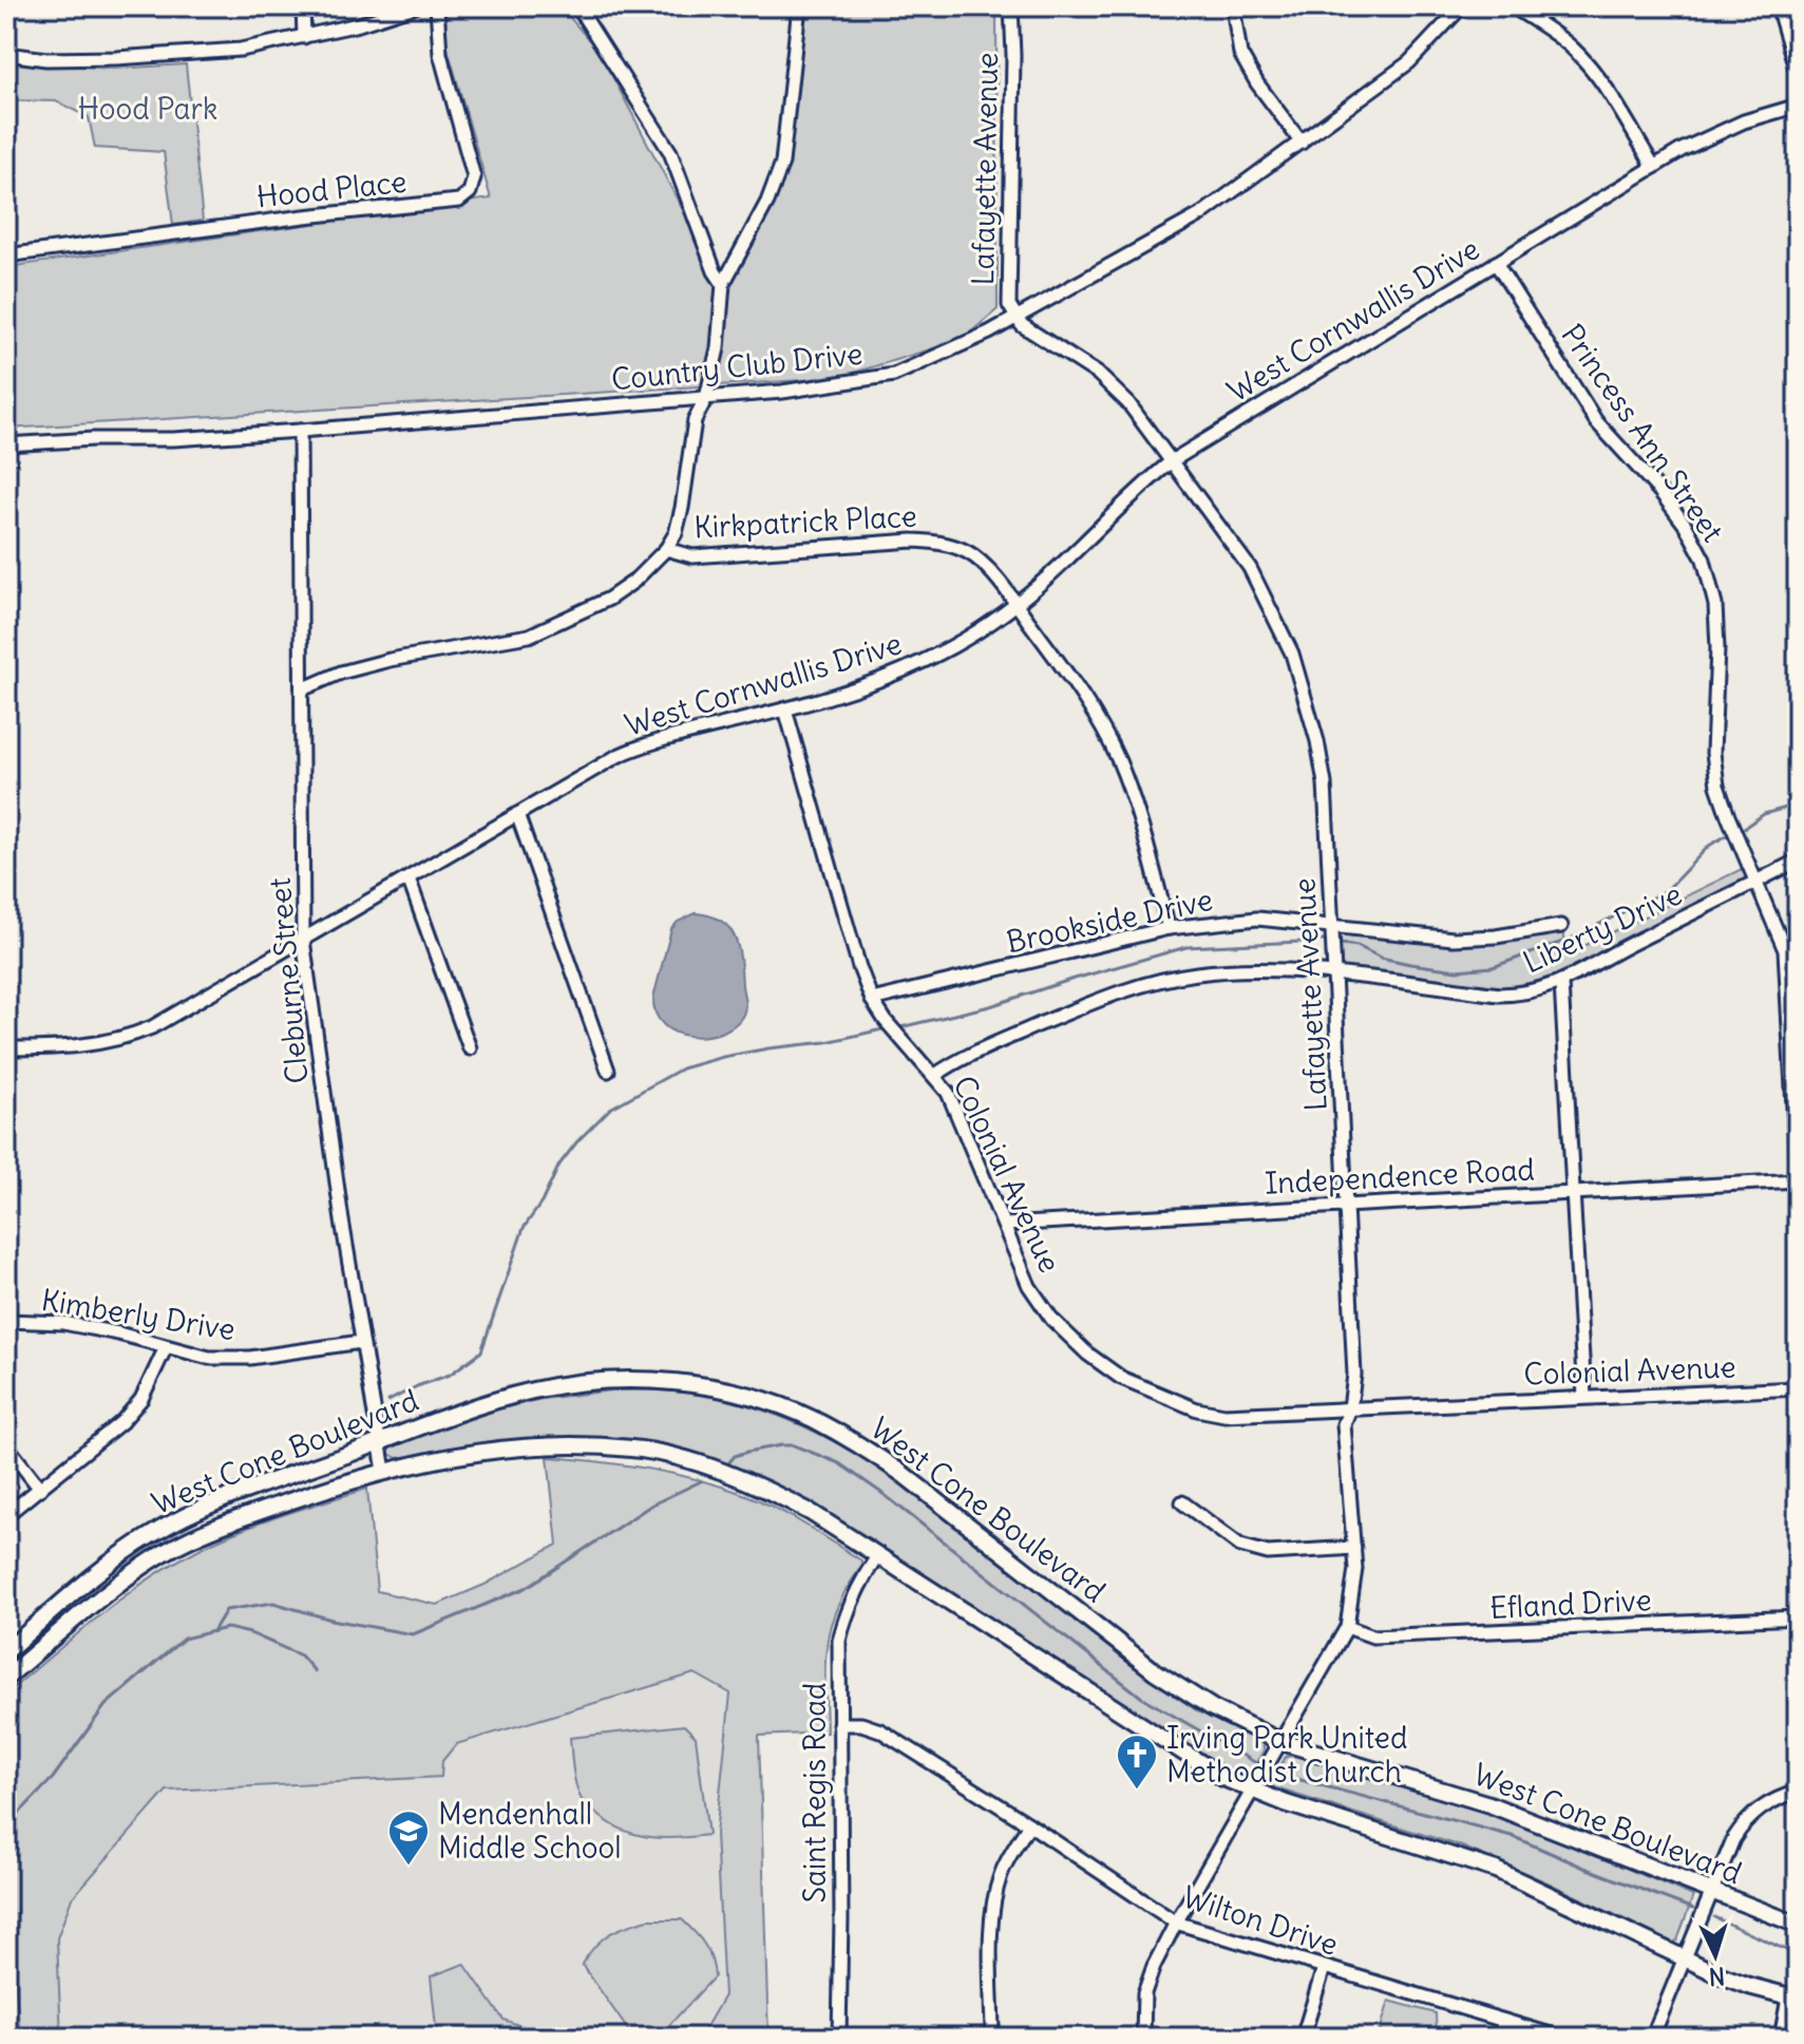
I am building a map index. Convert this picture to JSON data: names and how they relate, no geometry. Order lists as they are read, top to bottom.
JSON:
{
  "streets": {
    "main road": ["West Cone Boulevard"],
    "street": [
      "Lafayette Avenue",
      "Hood Place",
      "West Cornwallis Drive",
      "Country Club Drive",
      "Princess Ann Street",
      "Kirkpatrick Place",
      "Brookside Drive",
      "Liberty Drive",
      "Cleburne Street",
      "Colonial Avenue",
      "Independence Road",
      "Kimberly Drive",
      "Efland Drive",
      "Saint Regis Road",
      "Wilton Drive"
    ]
  },
  "crossings": [
    ["Lafayette Avenue", "West Cornwallis Drive"],
    ["Lafayette Avenue", "Country Club Drive"],
    ["Lafayette Avenue", "Brookside Drive"],
    ["Lafayette Avenue", "Liberty Drive"],
    ["Lafayette Avenue", "Colonial Avenue"],
    ["Lafayette Avenue", "Independence Road"],
    ["Lafayette Avenue", "West Cone Boulevard"],
    ["Lafayette Avenue", "Efland Drive"],
    ["Lafayette Avenue", "Wilton Drive"],
    ["West Cornwallis Drive", "Princess Ann Street"],
    ["West Cornwallis Drive", "Kirkpatrick Place"],
    ["West Cornwallis Drive", "Cleburne Street"],
    ["West Cornwallis Drive", "Colonial Avenue"],
    ["Country Club Drive", "Cleburne Street"],
    ["Princess Ann Street", "Liberty Drive"],
    ["Princess Ann Street", "Independence Road"],
    ["Kirkpatrick Place", "Brookside Drive"],
    ["Brookside Drive", "Colonial Avenue"],
    ["Liberty Drive", "Colonial Avenue"],
    ["Cleburne Street", "Kimberly Drive"],
    ["Cleburne Street", "West Cone Boulevard"],
    ["Colonial Avenue", "Independence Road"],
    ["West Cone Boulevard", "Saint Regis Road"],
    ["Saint Regis Road", "Wilton Drive"]
  ],
  "parks": ["Hood Park"],
  "places": {
    "church": ["Irving Park United Methodist Church"],
    "school or university": ["Mendenhall Middle School"]
  },
  "north": "bottom"
}
